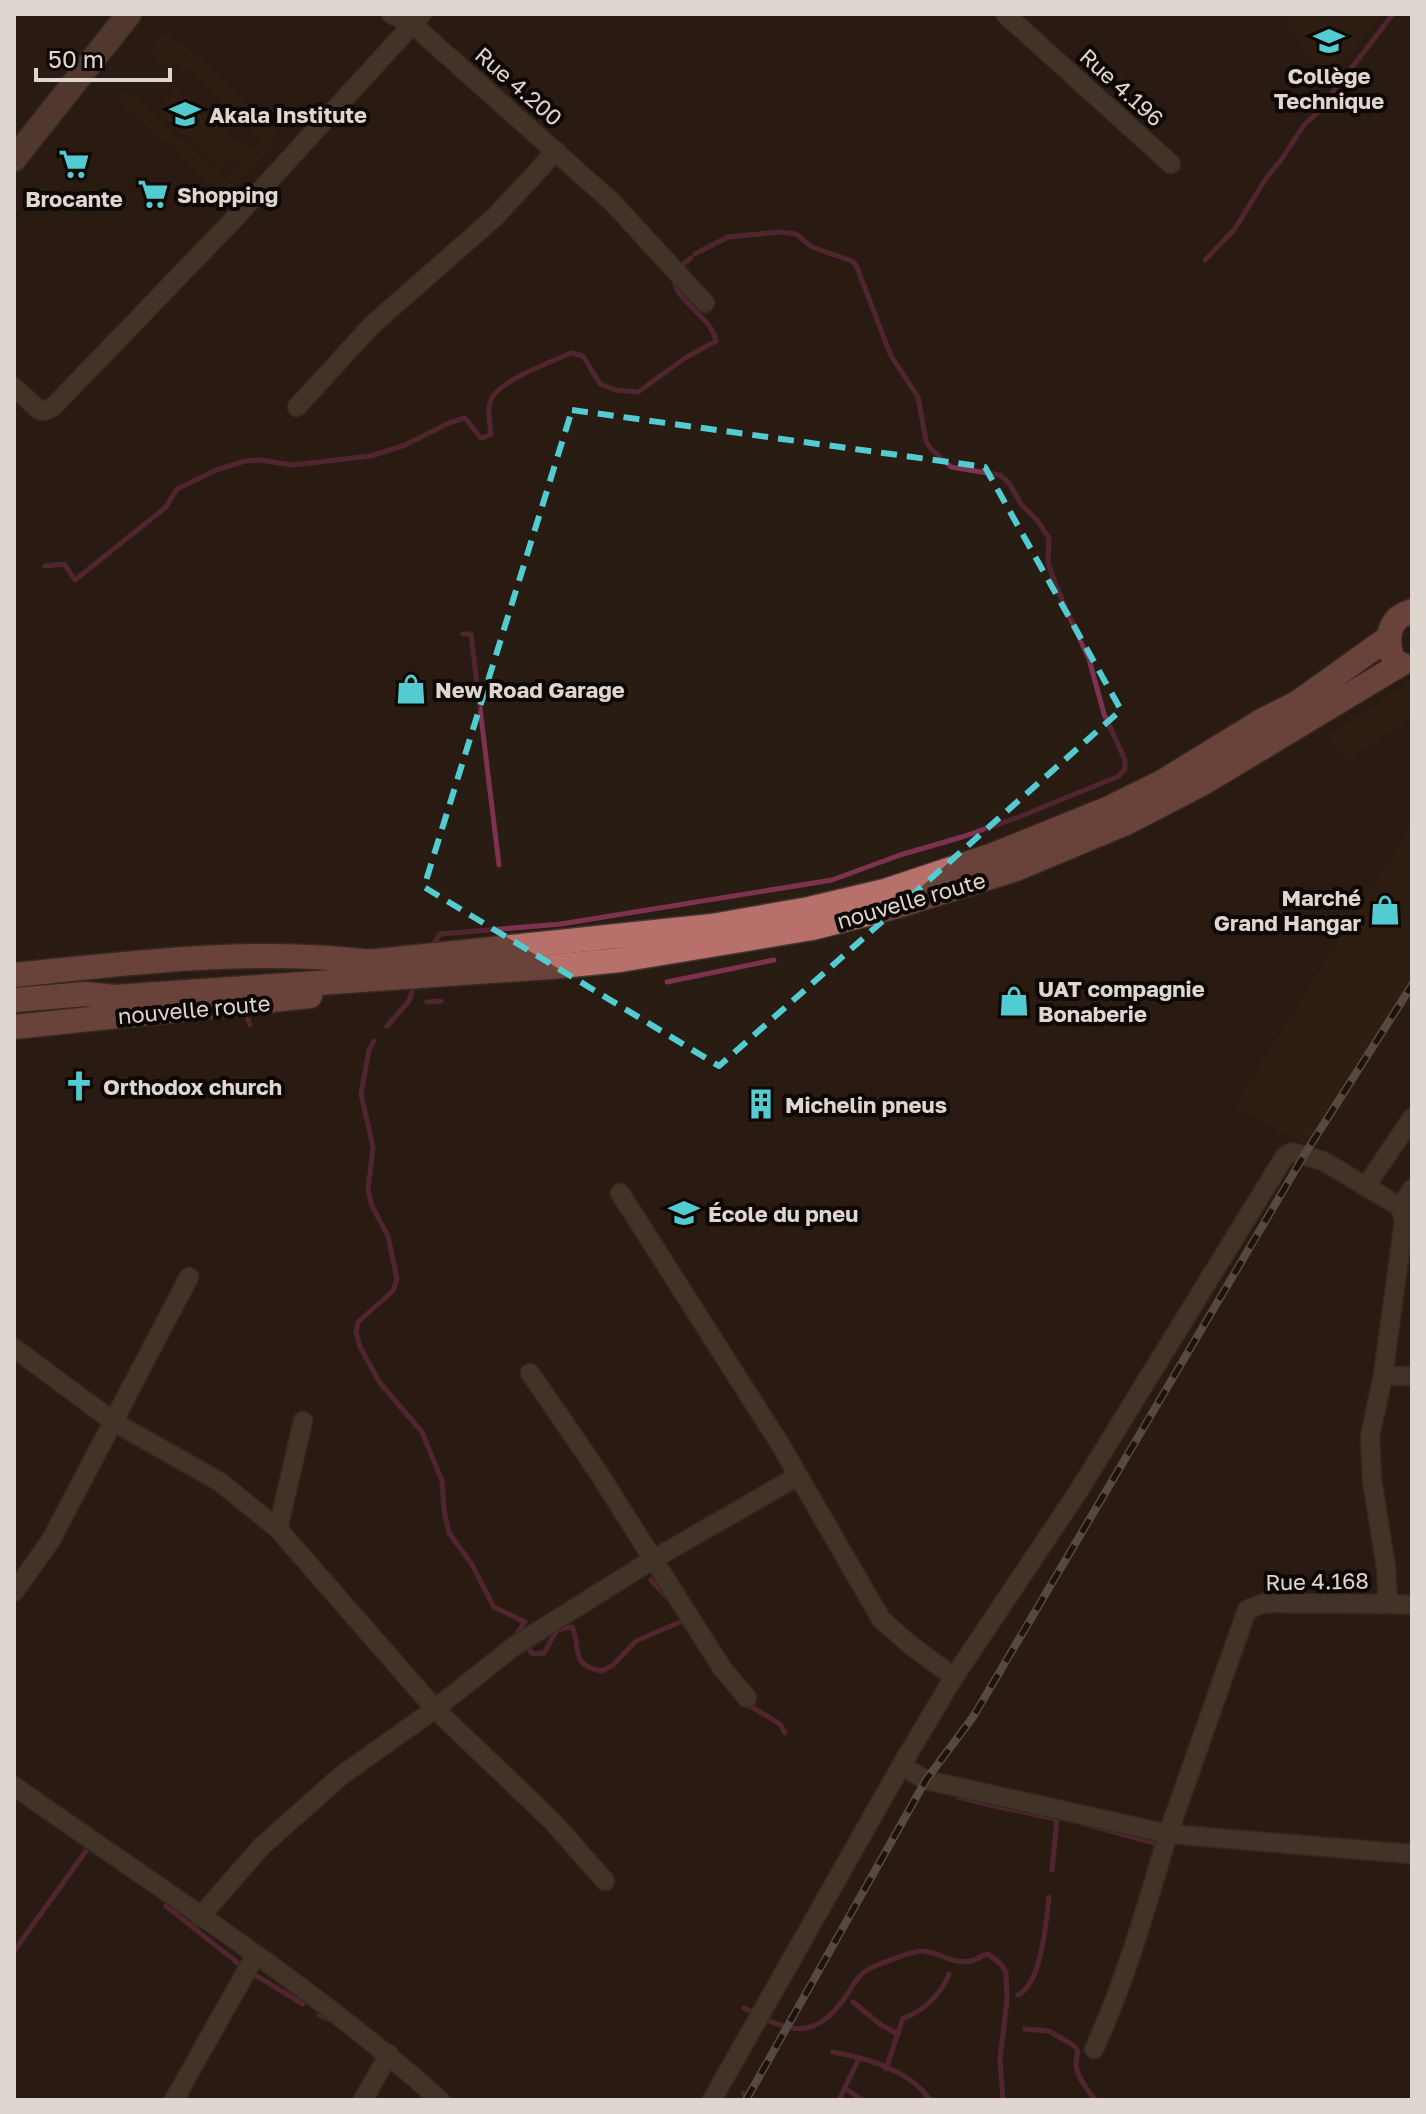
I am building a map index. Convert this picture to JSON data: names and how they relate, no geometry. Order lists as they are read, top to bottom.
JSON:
{
  "streets": {
    "highway": ["nouvelle route"],
    "street": ["Rue 4.200", "Rue 4.196", "Rue 4.168"]
  },
  "places": {
    "school or university": ["Collège Technique", "Akala Institute", "École du pneu"],
    "supermarket": ["Brocante", "Shopping"],
    "shop": ["New Road Garage", "Marché Grand Hangar", "UAT compagnie Bonaberie"],
    "church": ["Orthodox church"],
    "building": ["Michelin pneus"]
  },
  "scale_bar": "50 m"
}
